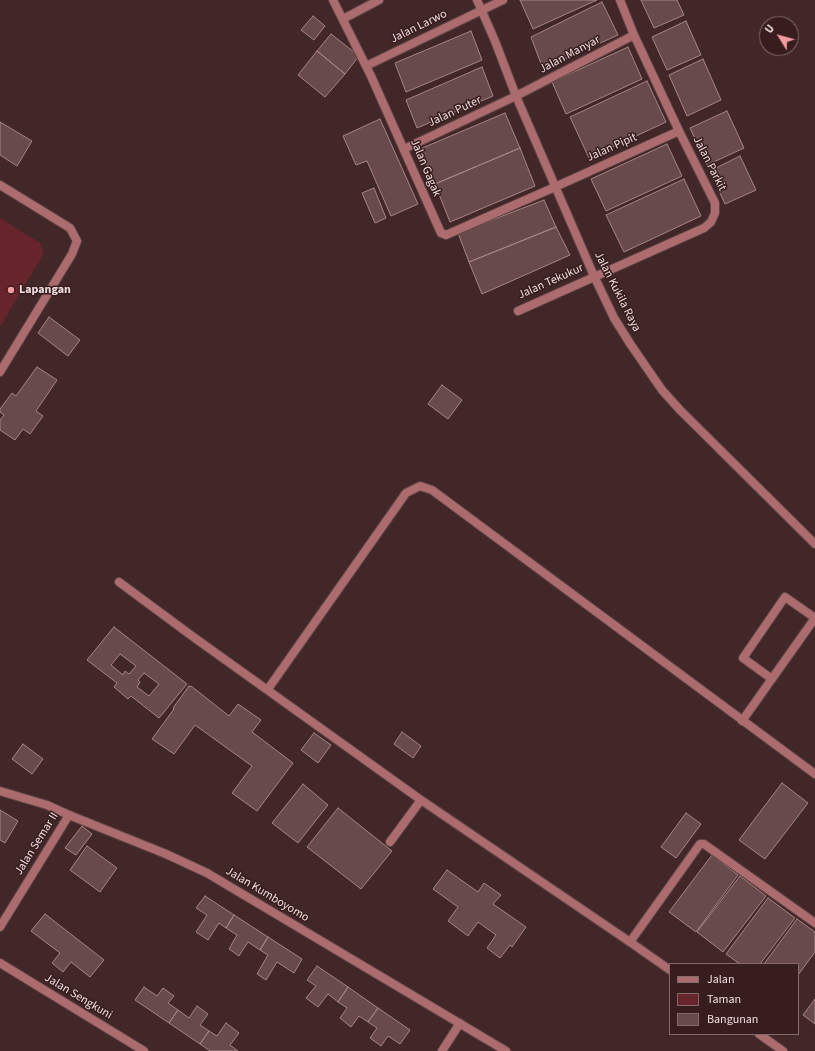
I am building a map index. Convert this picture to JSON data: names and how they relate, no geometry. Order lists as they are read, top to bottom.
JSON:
{
  "streets": {
    "street": [
      "Jalan Larwo",
      "Jalan Manyar",
      "Jalan Puter",
      "Jalan Pipit",
      "Jalan Parkit",
      "Jalan Gagak",
      "Jalan Tekukur",
      "Jalan Kukila Raya",
      "Jalan Semar II",
      "Jalan Kumboyomo",
      "Jalan Sengkuni"
    ]
  },
  "crossings": [
    ["Jalan Larwo", "Jalan Gagak"],
    ["Jalan Larwo", "Jalan Kukila Raya"],
    ["Jalan Manyar", "Jalan Puter"],
    ["Jalan Manyar", "Jalan Parkit"],
    ["Jalan Manyar", "Jalan Kukila Raya"],
    ["Jalan Puter", "Jalan Gagak"],
    ["Jalan Puter", "Jalan Kukila Raya"],
    ["Jalan Pipit", "Jalan Parkit"],
    ["Jalan Pipit", "Jalan Gagak"],
    ["Jalan Pipit", "Jalan Kukila Raya"],
    ["Jalan Parkit", "Jalan Tekukur"],
    ["Jalan Parkit", "Jalan Kukila Raya"],
    ["Jalan Gagak", "Jalan Kukila Raya"],
    ["Jalan Tekukur", "Jalan Kukila Raya"],
    ["Jalan Semar II", "Jalan Kumboyomo"]
  ],
  "places": ["Lapangan"],
  "legend": ["Jalan", "Taman", "Bangunan"],
  "north": "top left"
}
